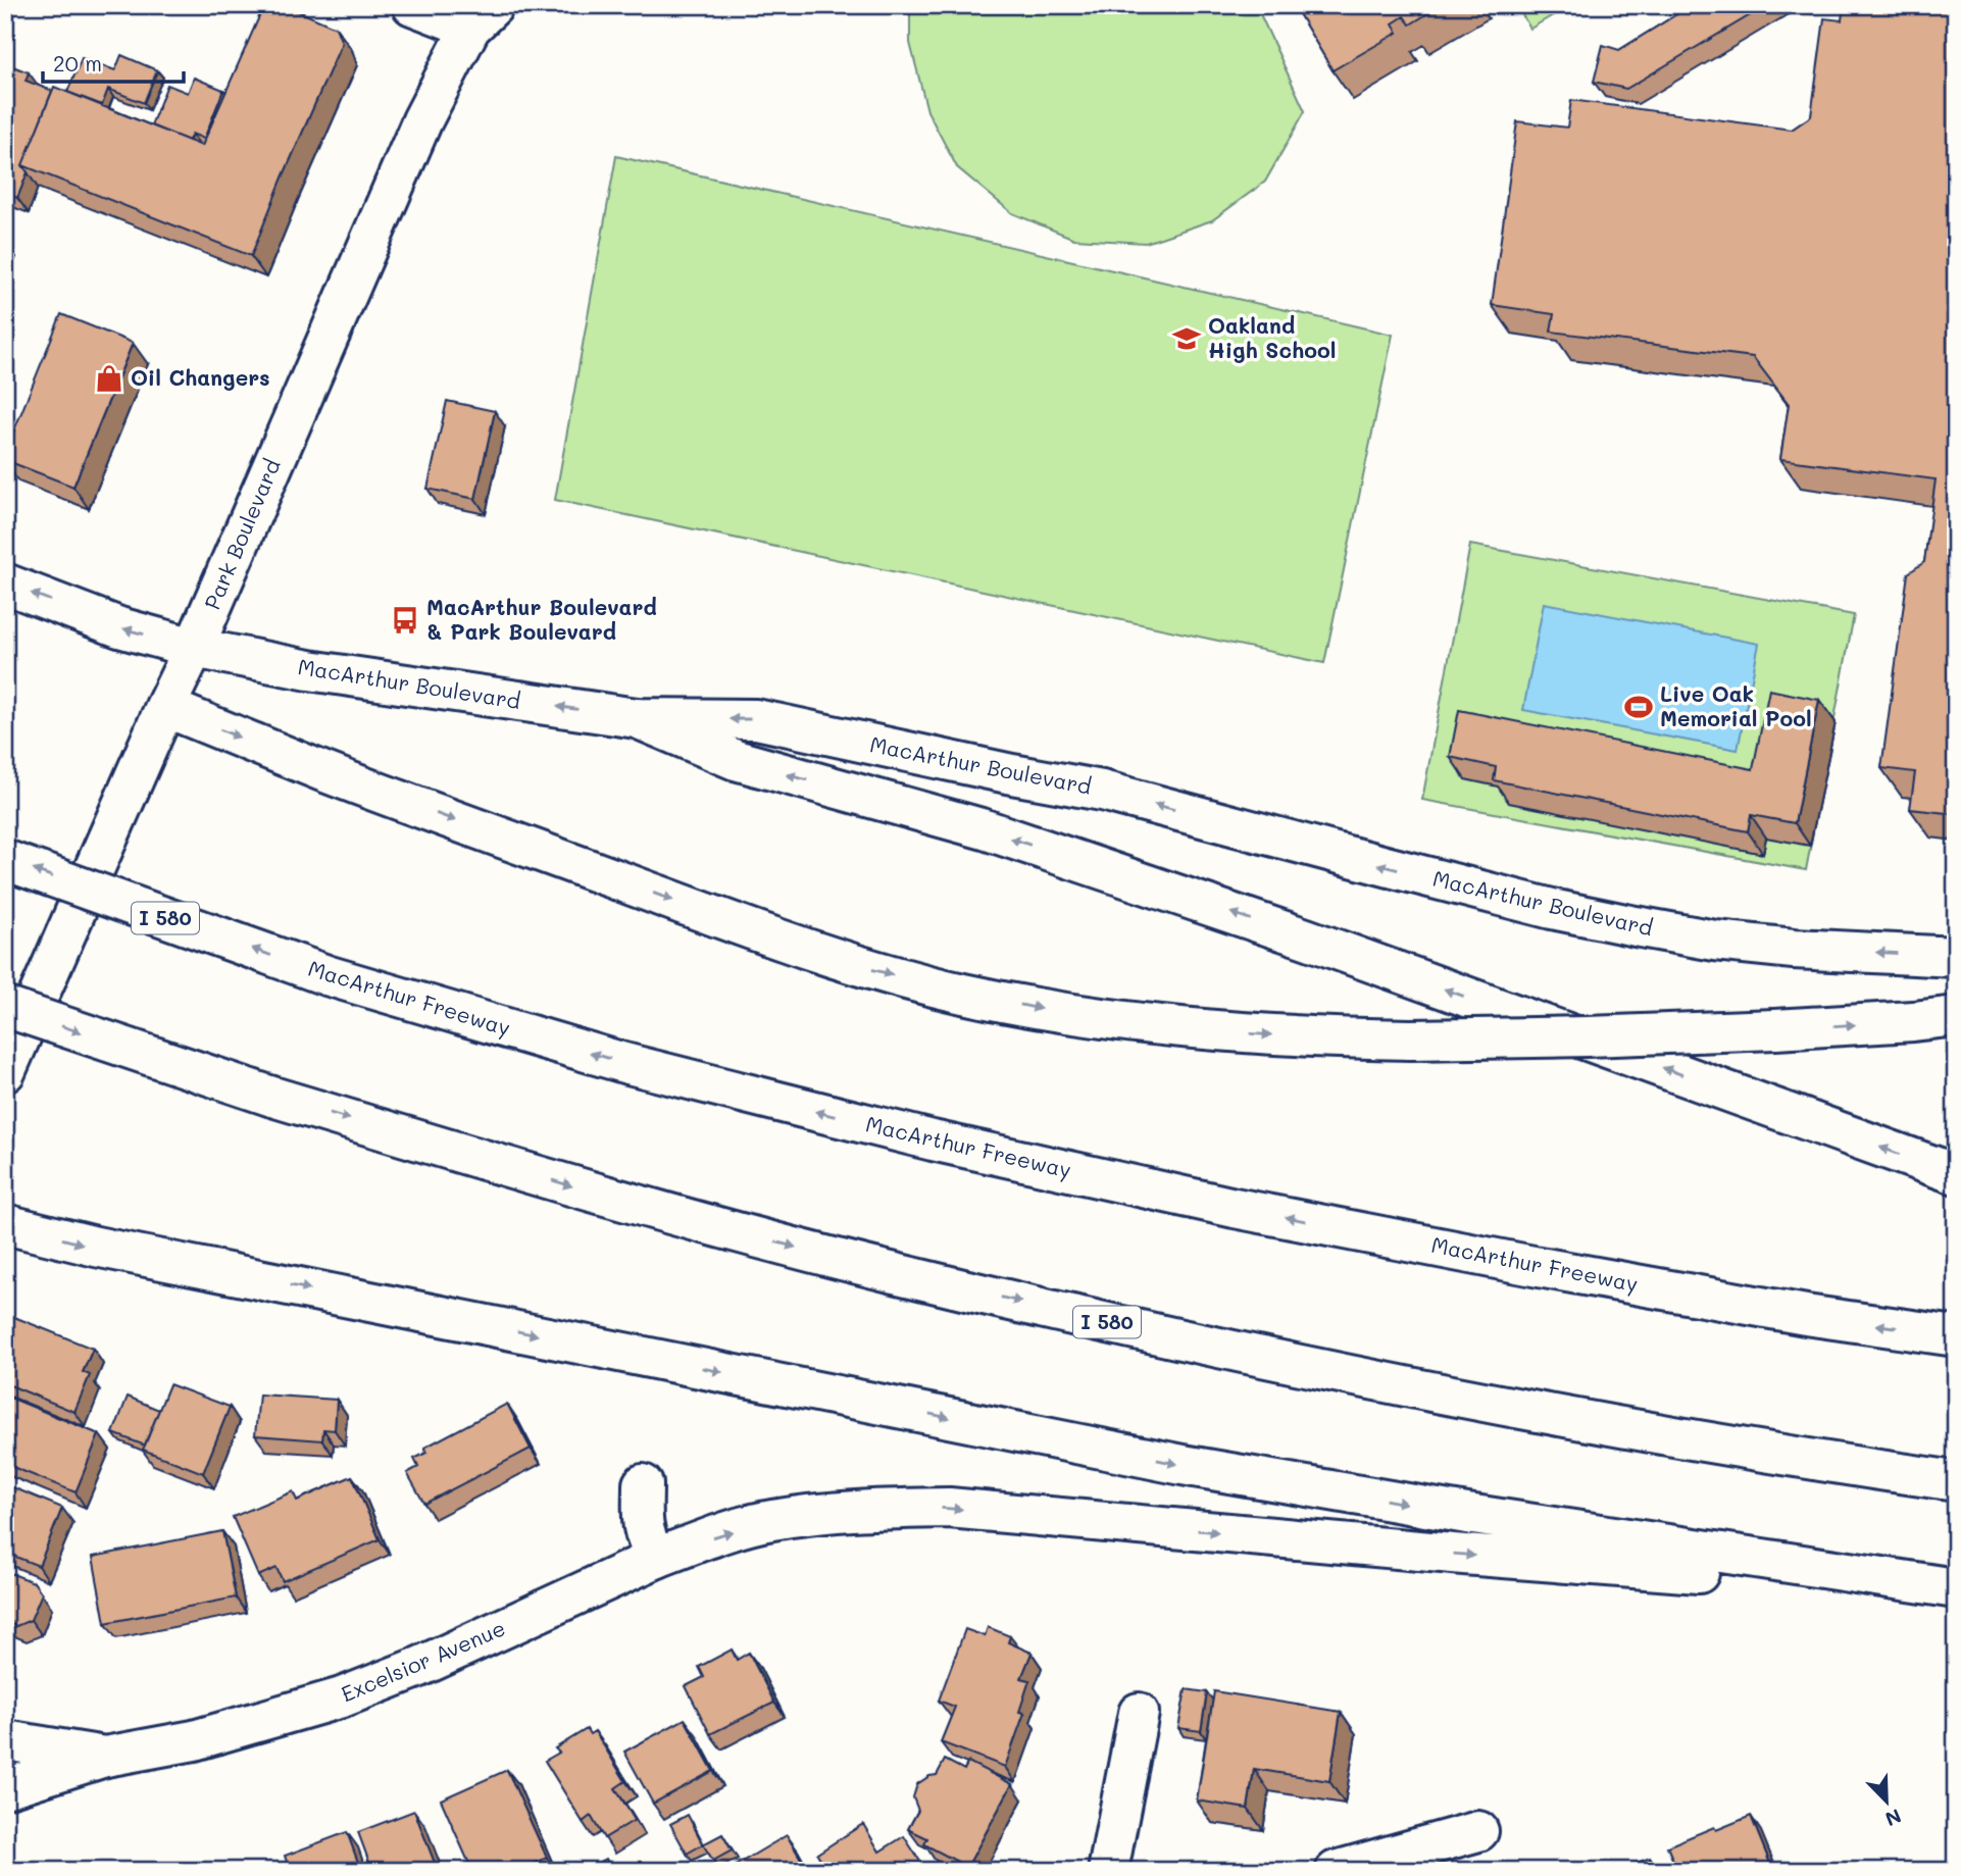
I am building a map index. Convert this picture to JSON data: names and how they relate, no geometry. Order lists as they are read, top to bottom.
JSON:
{
  "streets": {
    "main road": [
      "Park Boulevard",
      "MacArthur Boulevard",
      "I 580",
      "MacArthur Freeway",
      "Excelsior Avenue"
    ]
  },
  "crossings": [
    ["Park Boulevard", "MacArthur Boulevard"]
  ],
  "places": {
    "school or university": ["Oakland High School"],
    "shop": ["Oil Changers"],
    "bus stop": ["MacArthur Boulevard & Park Boulevard"],
    "sports": ["Live Oak Memorial Pool"]
  },
  "scale_bar": "20 m",
  "north": "bottom right"
}
